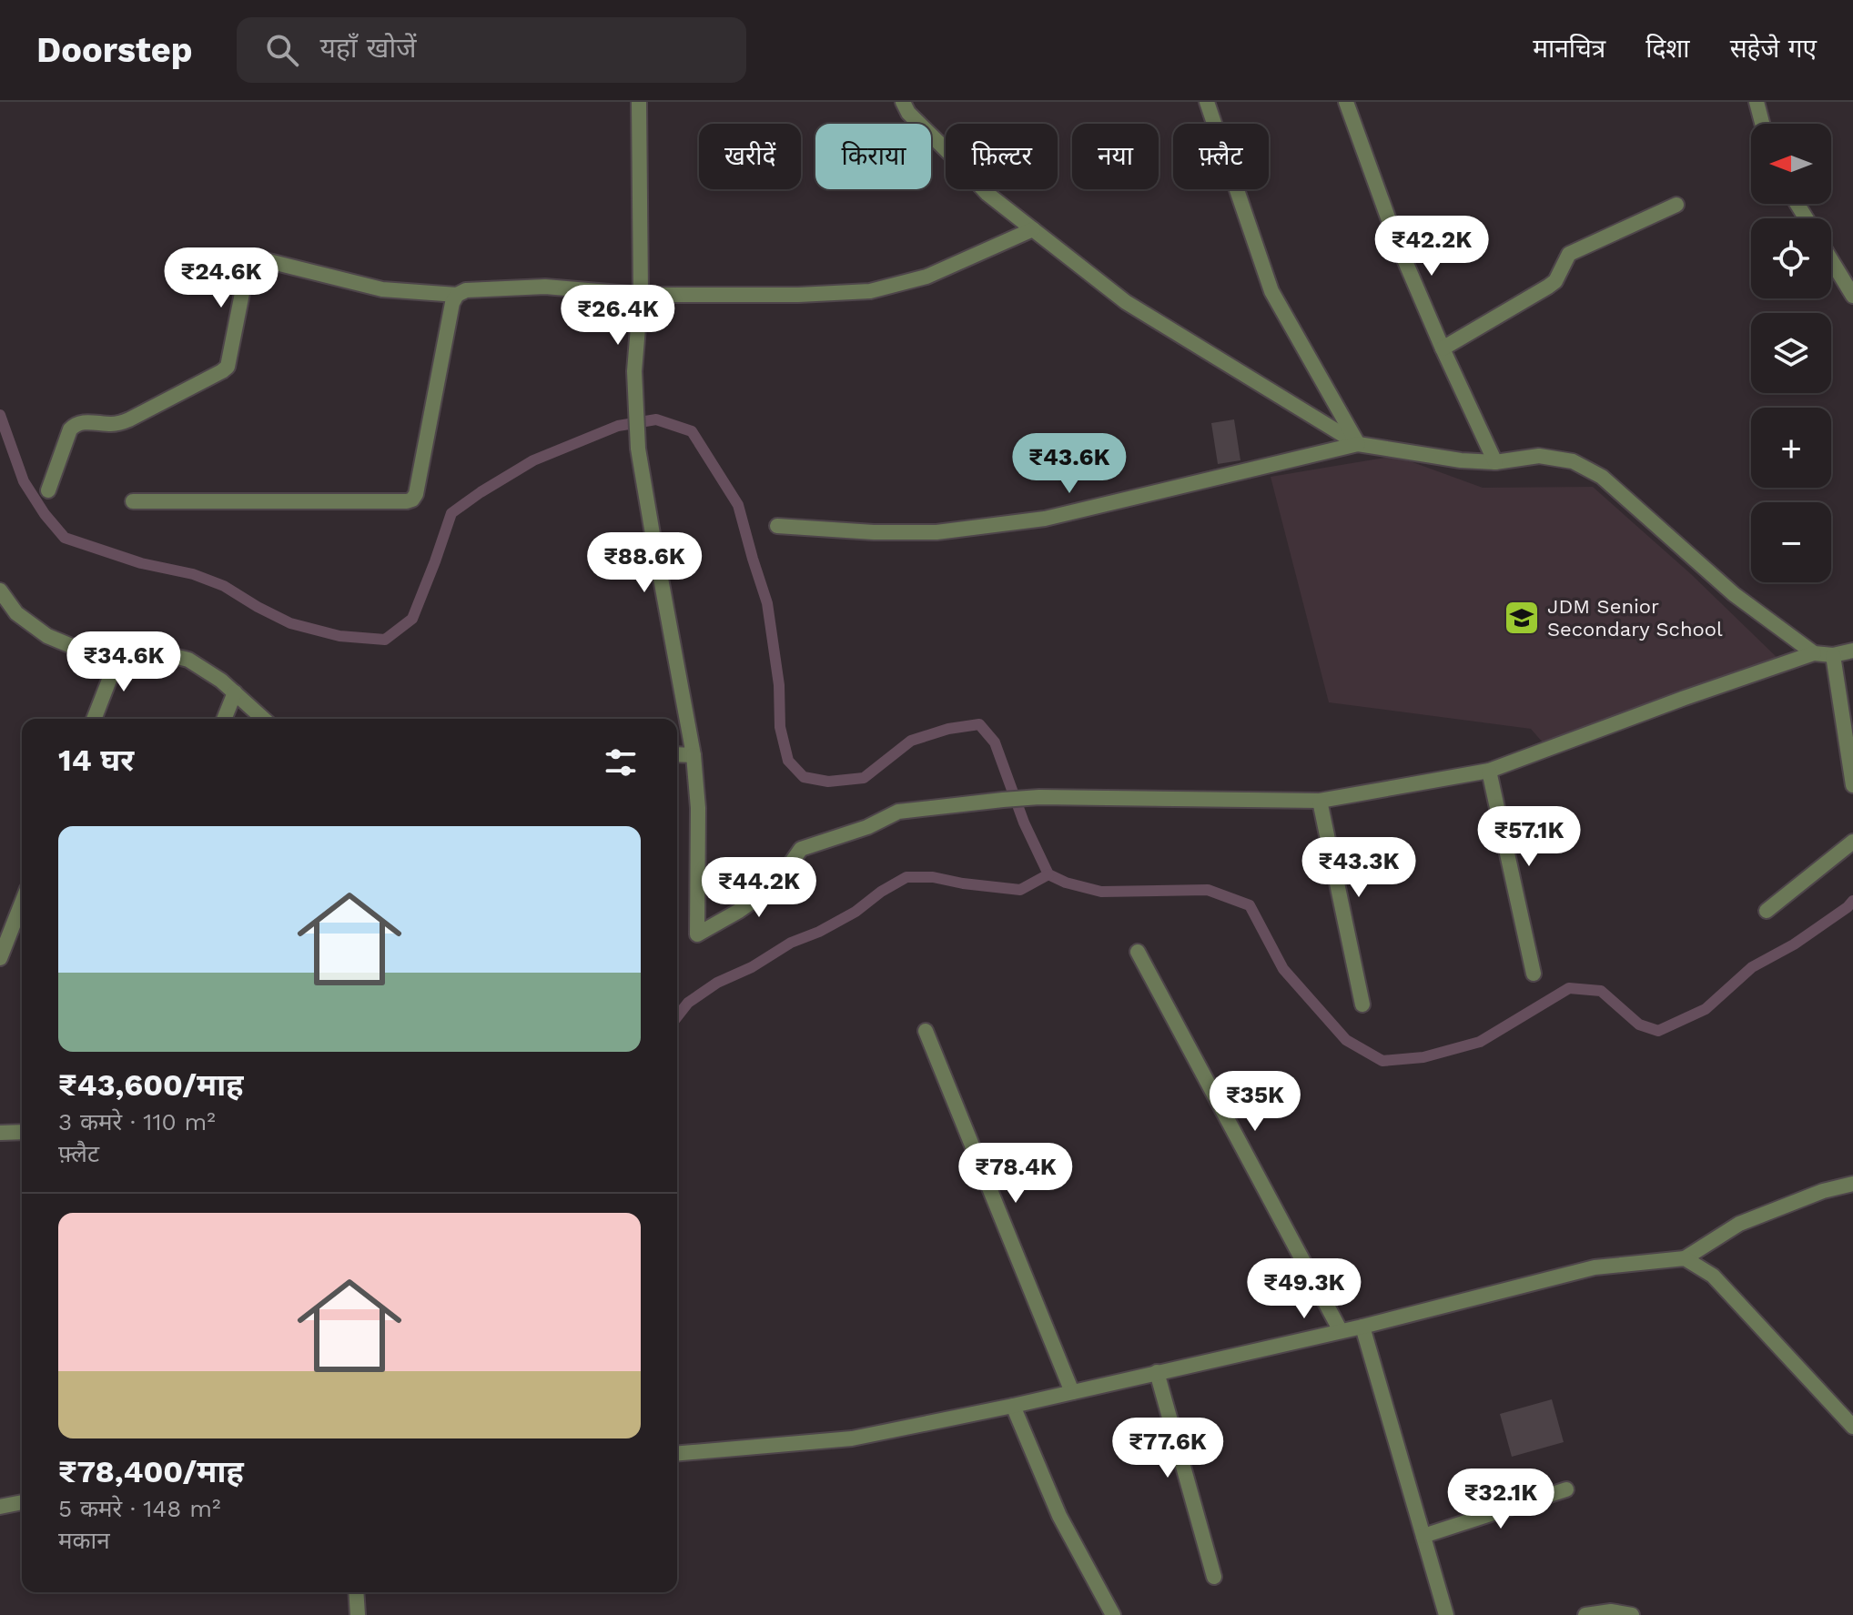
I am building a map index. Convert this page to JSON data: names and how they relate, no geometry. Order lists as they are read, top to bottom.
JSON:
{
  "places": {
    "school or university": ["JDM Senior Secondary School"]
  },
  "north": "left",
  "page": {
    "header": "Doorstep",
    "search": "यहाँ खोजें",
    "nav": ["मानचित्र", "दिशा", "सहेजे गए"],
    "map_buttons": ["+", "−"],
    "chip": [
      "खरीदें",
      "किराया",
      "फ़िल्टर",
      "नया",
      "फ़्लैट"
    ],
    "price": [
      "₹42.2K",
      "₹24.6K",
      "₹26.4K",
      "₹43.6K",
      "₹88.6K",
      "₹34.6K",
      "₹57.1K",
      "₹43.3K",
      "₹44.2K",
      "₹35K",
      "₹78.4K",
      "₹49.3K",
      "₹77.6K",
      "₹32.1K"
    ],
    "heading": "14 घर",
    "list": [
      {
        "name": "₹43,600/माह",
        "note": "3 कमरे · 110 m² · फ़्लैट"
      },
      {
        "name": "₹78,400/माह",
        "note": "5 कमरे · 148 m² · मकान"
      }
    ]
  }
}
